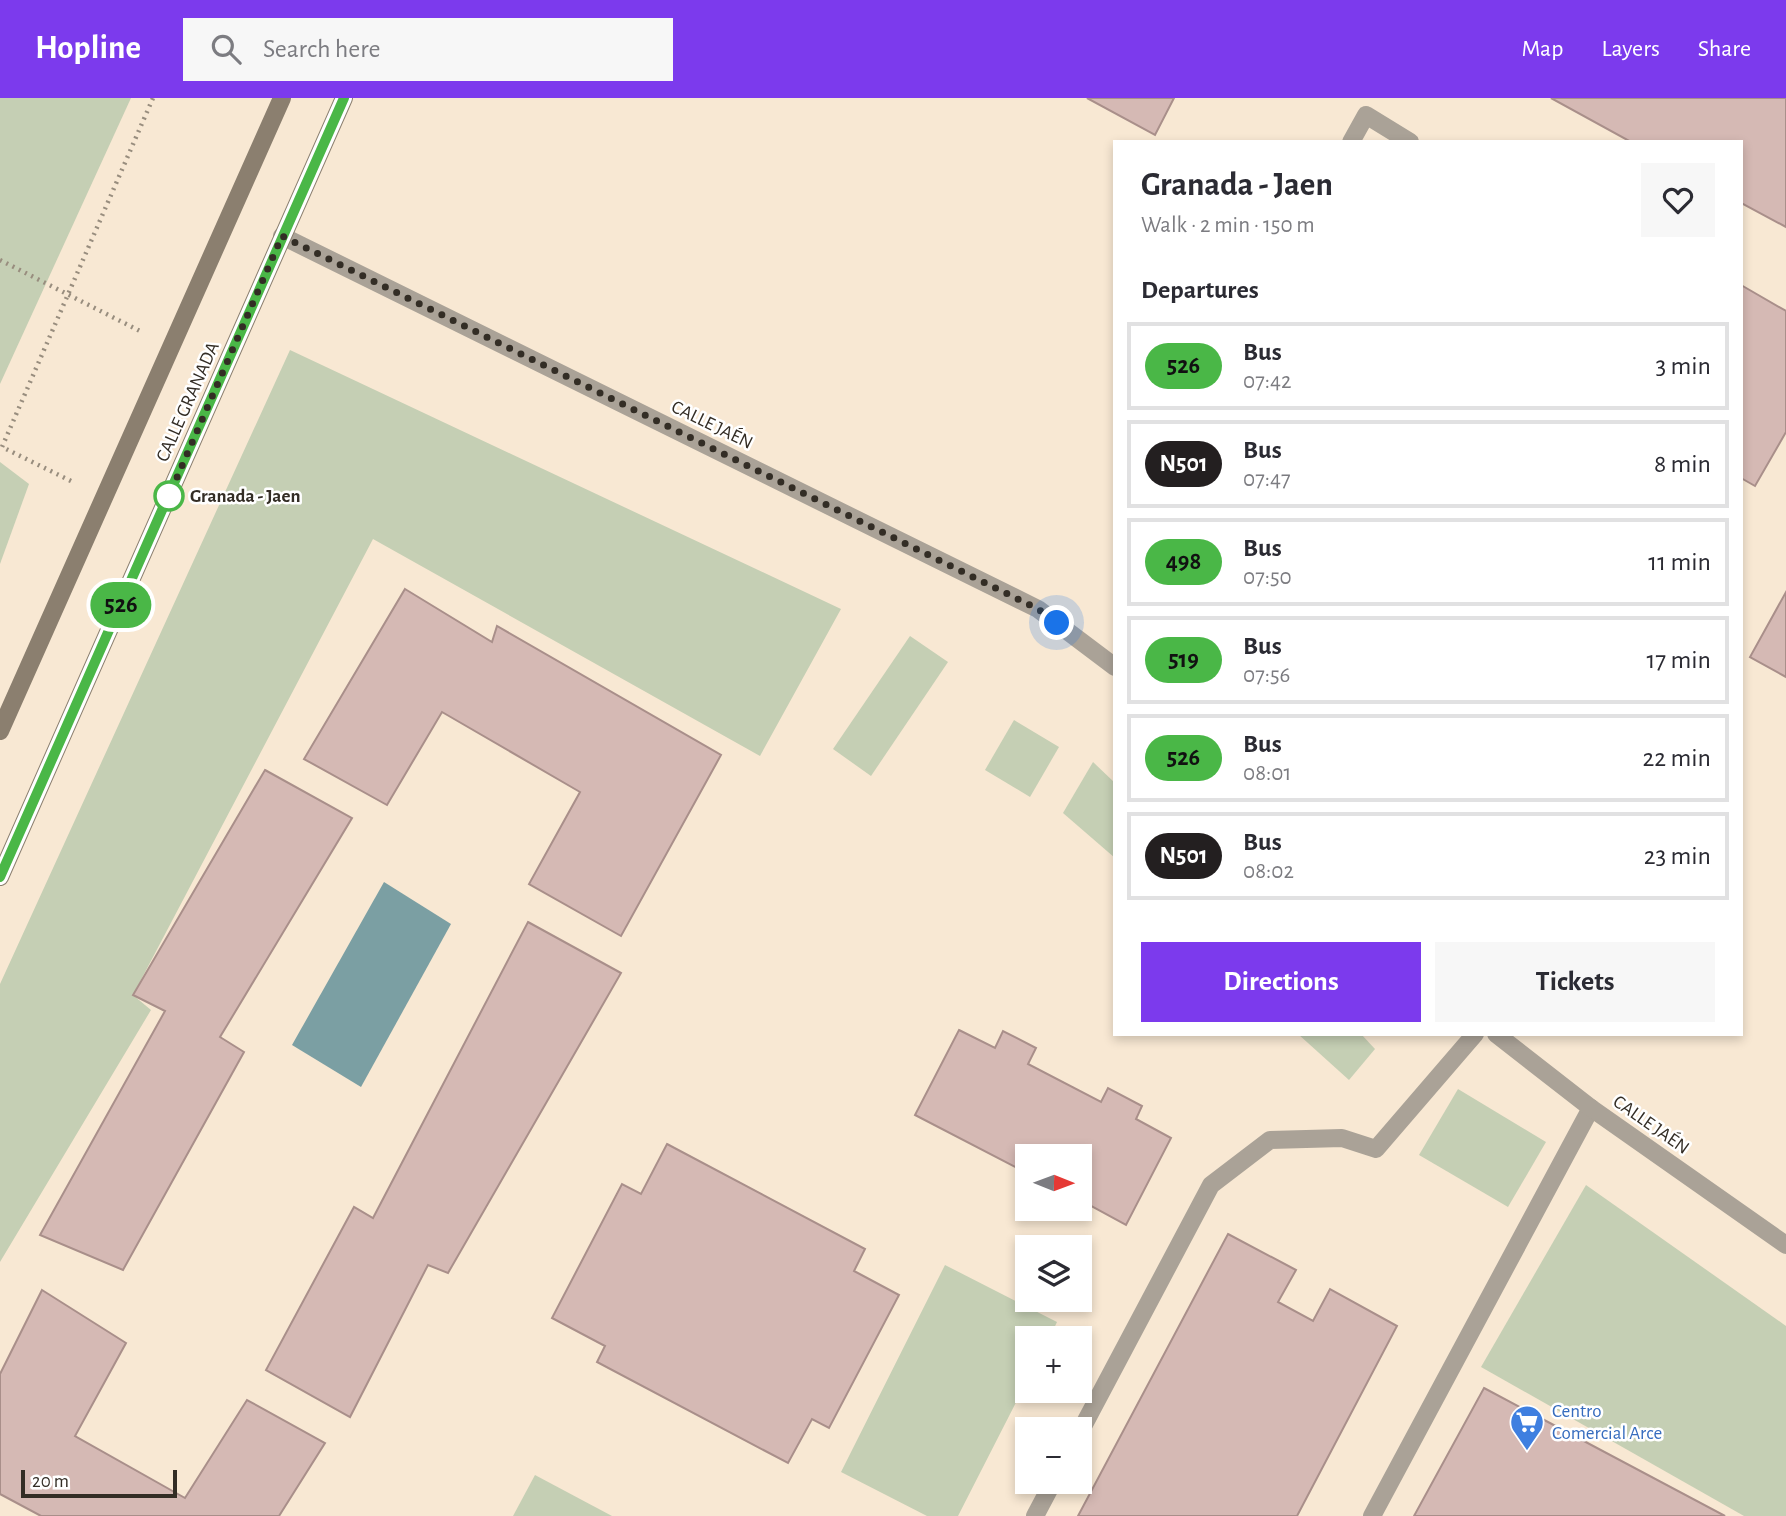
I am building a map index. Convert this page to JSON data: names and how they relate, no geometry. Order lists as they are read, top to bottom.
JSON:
{
  "streets": {
    "street": ["CALLE GRANADA", "CALLE JAÉN"]
  },
  "crossings": [
    ["CALLE GRANADA", "CALLE JAÉN"]
  ],
  "places": {
    "other": ["Granada - Jaen"],
    "supermarket": ["Centro Comercial Arce"]
  },
  "lines": ["bus line 526"],
  "scale_bar": "20 m",
  "north": "right",
  "page": {
    "header": "Hopline",
    "search": "Search here",
    "nav": ["Map", "Layers", "Share"],
    "on_map": "526",
    "heading": [
      ["Granada - Jaen", "Walk · 2 min · 150 m"],
      "Departures"
    ],
    "list": [
      {
        "mark": "526",
        "name": "Bus",
        "note": "07:42",
        "value": "3 min"
      },
      {
        "mark": "N501",
        "name": "Bus",
        "note": "07:47",
        "value": "8 min"
      },
      {
        "mark": "498",
        "name": "Bus",
        "note": "07:50",
        "value": "11 min"
      },
      {
        "mark": "519",
        "name": "Bus",
        "note": "07:56",
        "value": "17 min"
      },
      {
        "mark": "526",
        "name": "Bus",
        "note": "08:01",
        "value": "22 min"
      },
      {
        "mark": "N501",
        "name": "Bus",
        "note": "08:02",
        "value": "23 min"
      }
    ],
    "buttons": ["Directions", "Tickets"],
    "map_buttons": ["+", "−"],
    "scale": "20 m"
  }
}
